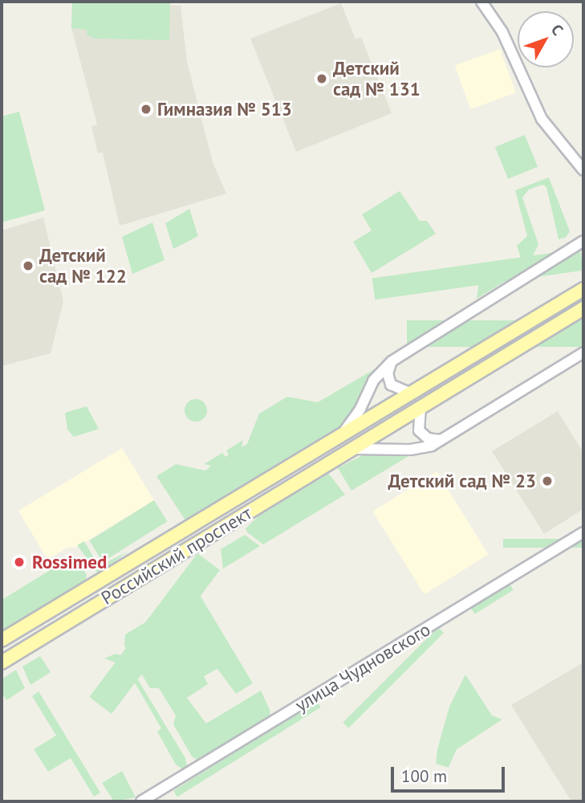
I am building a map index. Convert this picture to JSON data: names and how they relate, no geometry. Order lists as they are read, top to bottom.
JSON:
{
  "streets": {
    "main road": ["Российский проспект"],
    "street": ["улица Чудновского"]
  },
  "places": [
    "Детский сад № 131",
    "Гимназия № 513",
    "Детский сад № 122",
    "Детский сад № 23",
    "Rossimed"
  ],
  "scale_bar": "100 m",
  "north": "top right"
}
